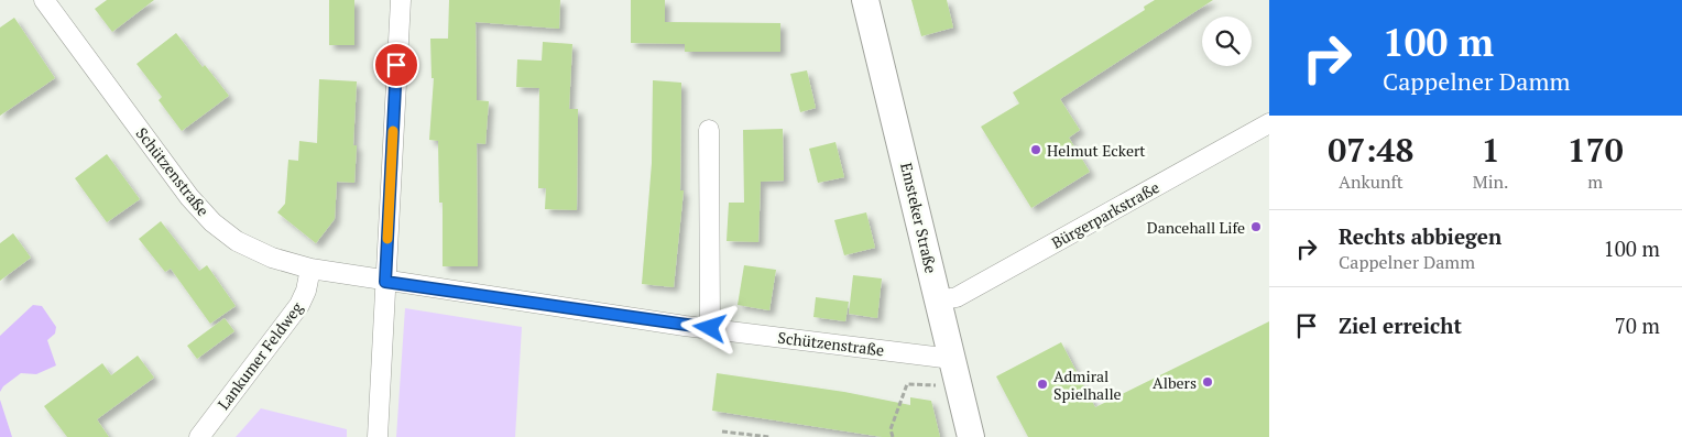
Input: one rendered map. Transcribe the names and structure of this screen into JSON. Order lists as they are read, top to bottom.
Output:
{
  "streets": {
    "street": [
      "Schützenstraße",
      "Bürgerparkstraße",
      "Emsteker Straße",
      "Lankumer Feldweg"
    ]
  },
  "crossings": [
    ["Schützenstraße", "Emsteker Straße"],
    ["Schützenstraße", "Lankumer Feldweg"],
    ["Bürgerparkstraße", "Emsteker Straße"]
  ],
  "places": [
    "Helmut Eckert",
    "Dancehall Life",
    "Albers",
    "Admiral Spielhalle"
  ],
  "page": {
    "turn": ["100 m", "Cappelner Damm"],
    "eta": [
      "07:48",
      "Ankunft",
      "1",
      "Min.",
      "170",
      "m"
    ],
    "list": [
      {
        "name": "Rechts abbiegen",
        "note": "Cappelner Damm",
        "value": "100 m"
      },
      {
        "name": "Ziel erreicht",
        "value": "70 m"
      }
    ]
  }
}
